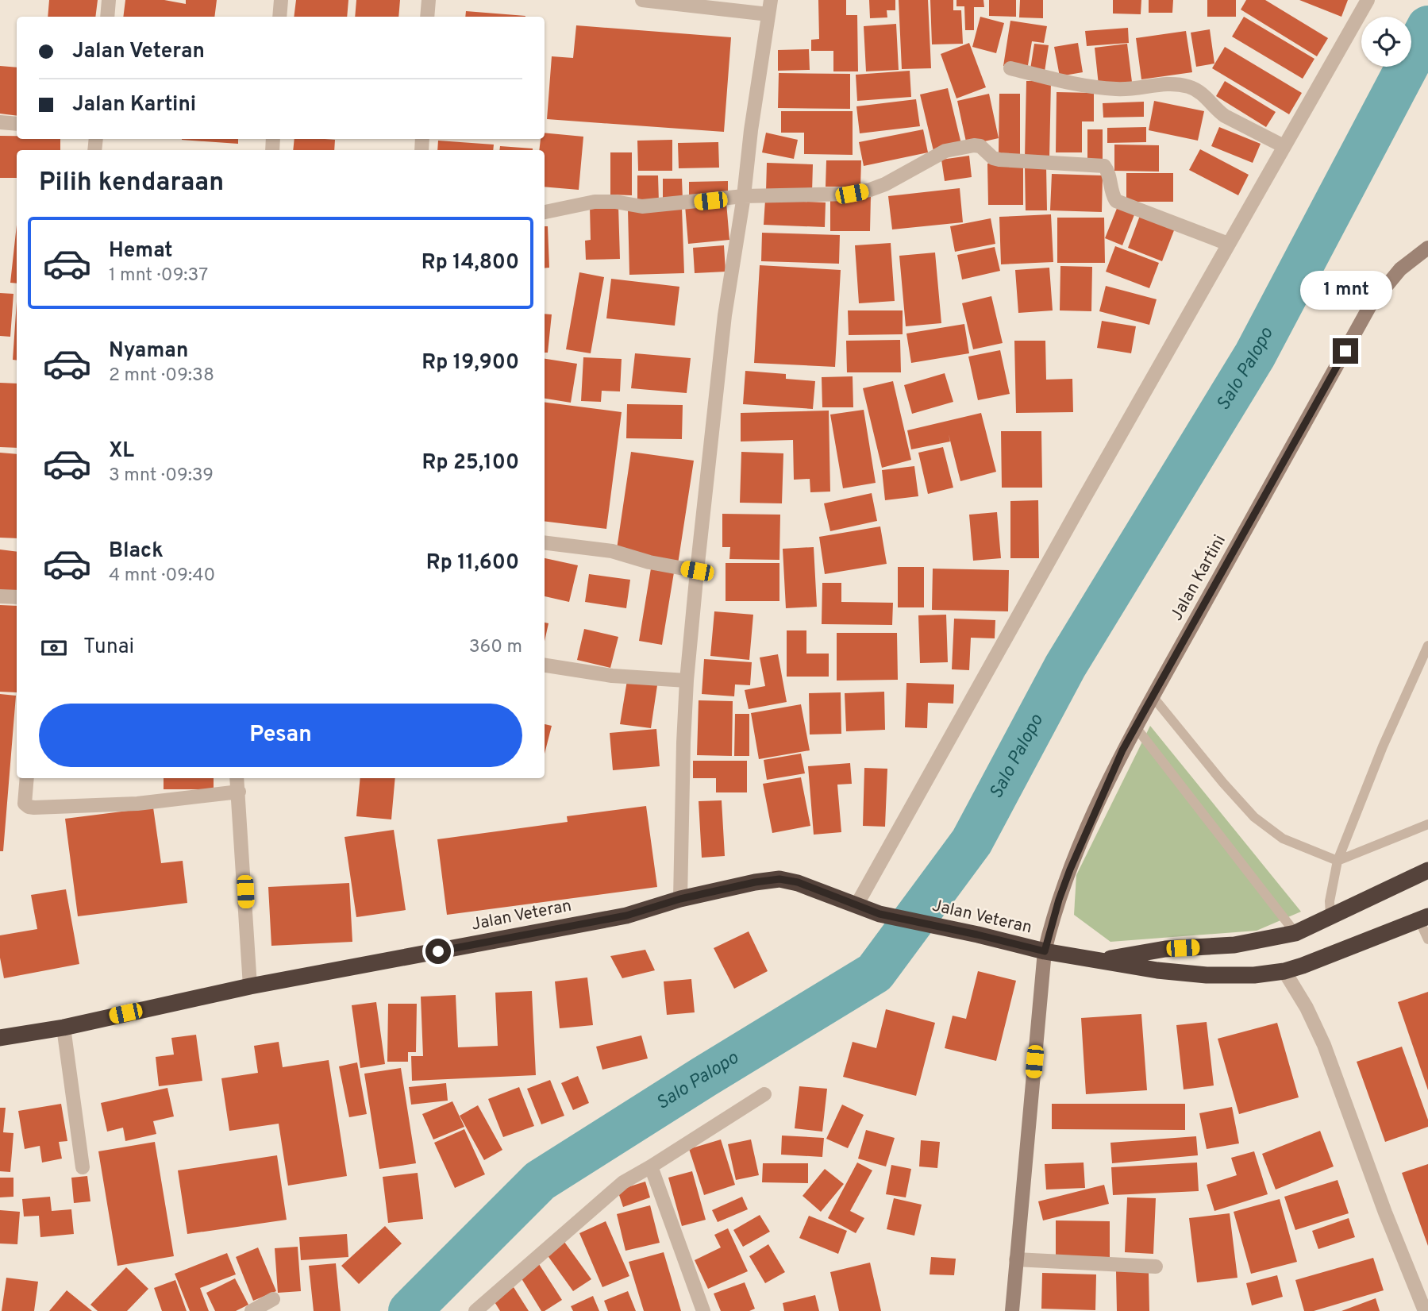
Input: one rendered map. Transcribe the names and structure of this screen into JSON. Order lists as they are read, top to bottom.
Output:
{
  "streets": {
    "highway": ["Jalan Veteran"],
    "street": ["Jalan Kartini"]
  },
  "crossings": [
    ["Jalan Kartini", "Jalan Veteran"]
  ],
  "water": ["Salo Palopo"],
  "page": {
    "banner": ["Jalan Veteran", "Jalan Kartini"],
    "heading": "Pilih kendaraan",
    "list": [
      {
        "name": "Hemat",
        "note": "1 mnt · 09:37",
        "value": "Rp 14,800"
      },
      {
        "name": "Nyaman",
        "note": "2 mnt · 09:38",
        "value": "Rp 19,900"
      },
      {
        "name": "XL",
        "note": "3 mnt · 09:39",
        "value": "Rp 25,100"
      },
      {
        "name": "Black",
        "note": "4 mnt · 09:40",
        "value": "Rp 11,600"
      }
    ],
    "bubble": "1 mnt",
    "pay": ["Tunai", "360 m"],
    "buttons": "Pesan"
  }
}
